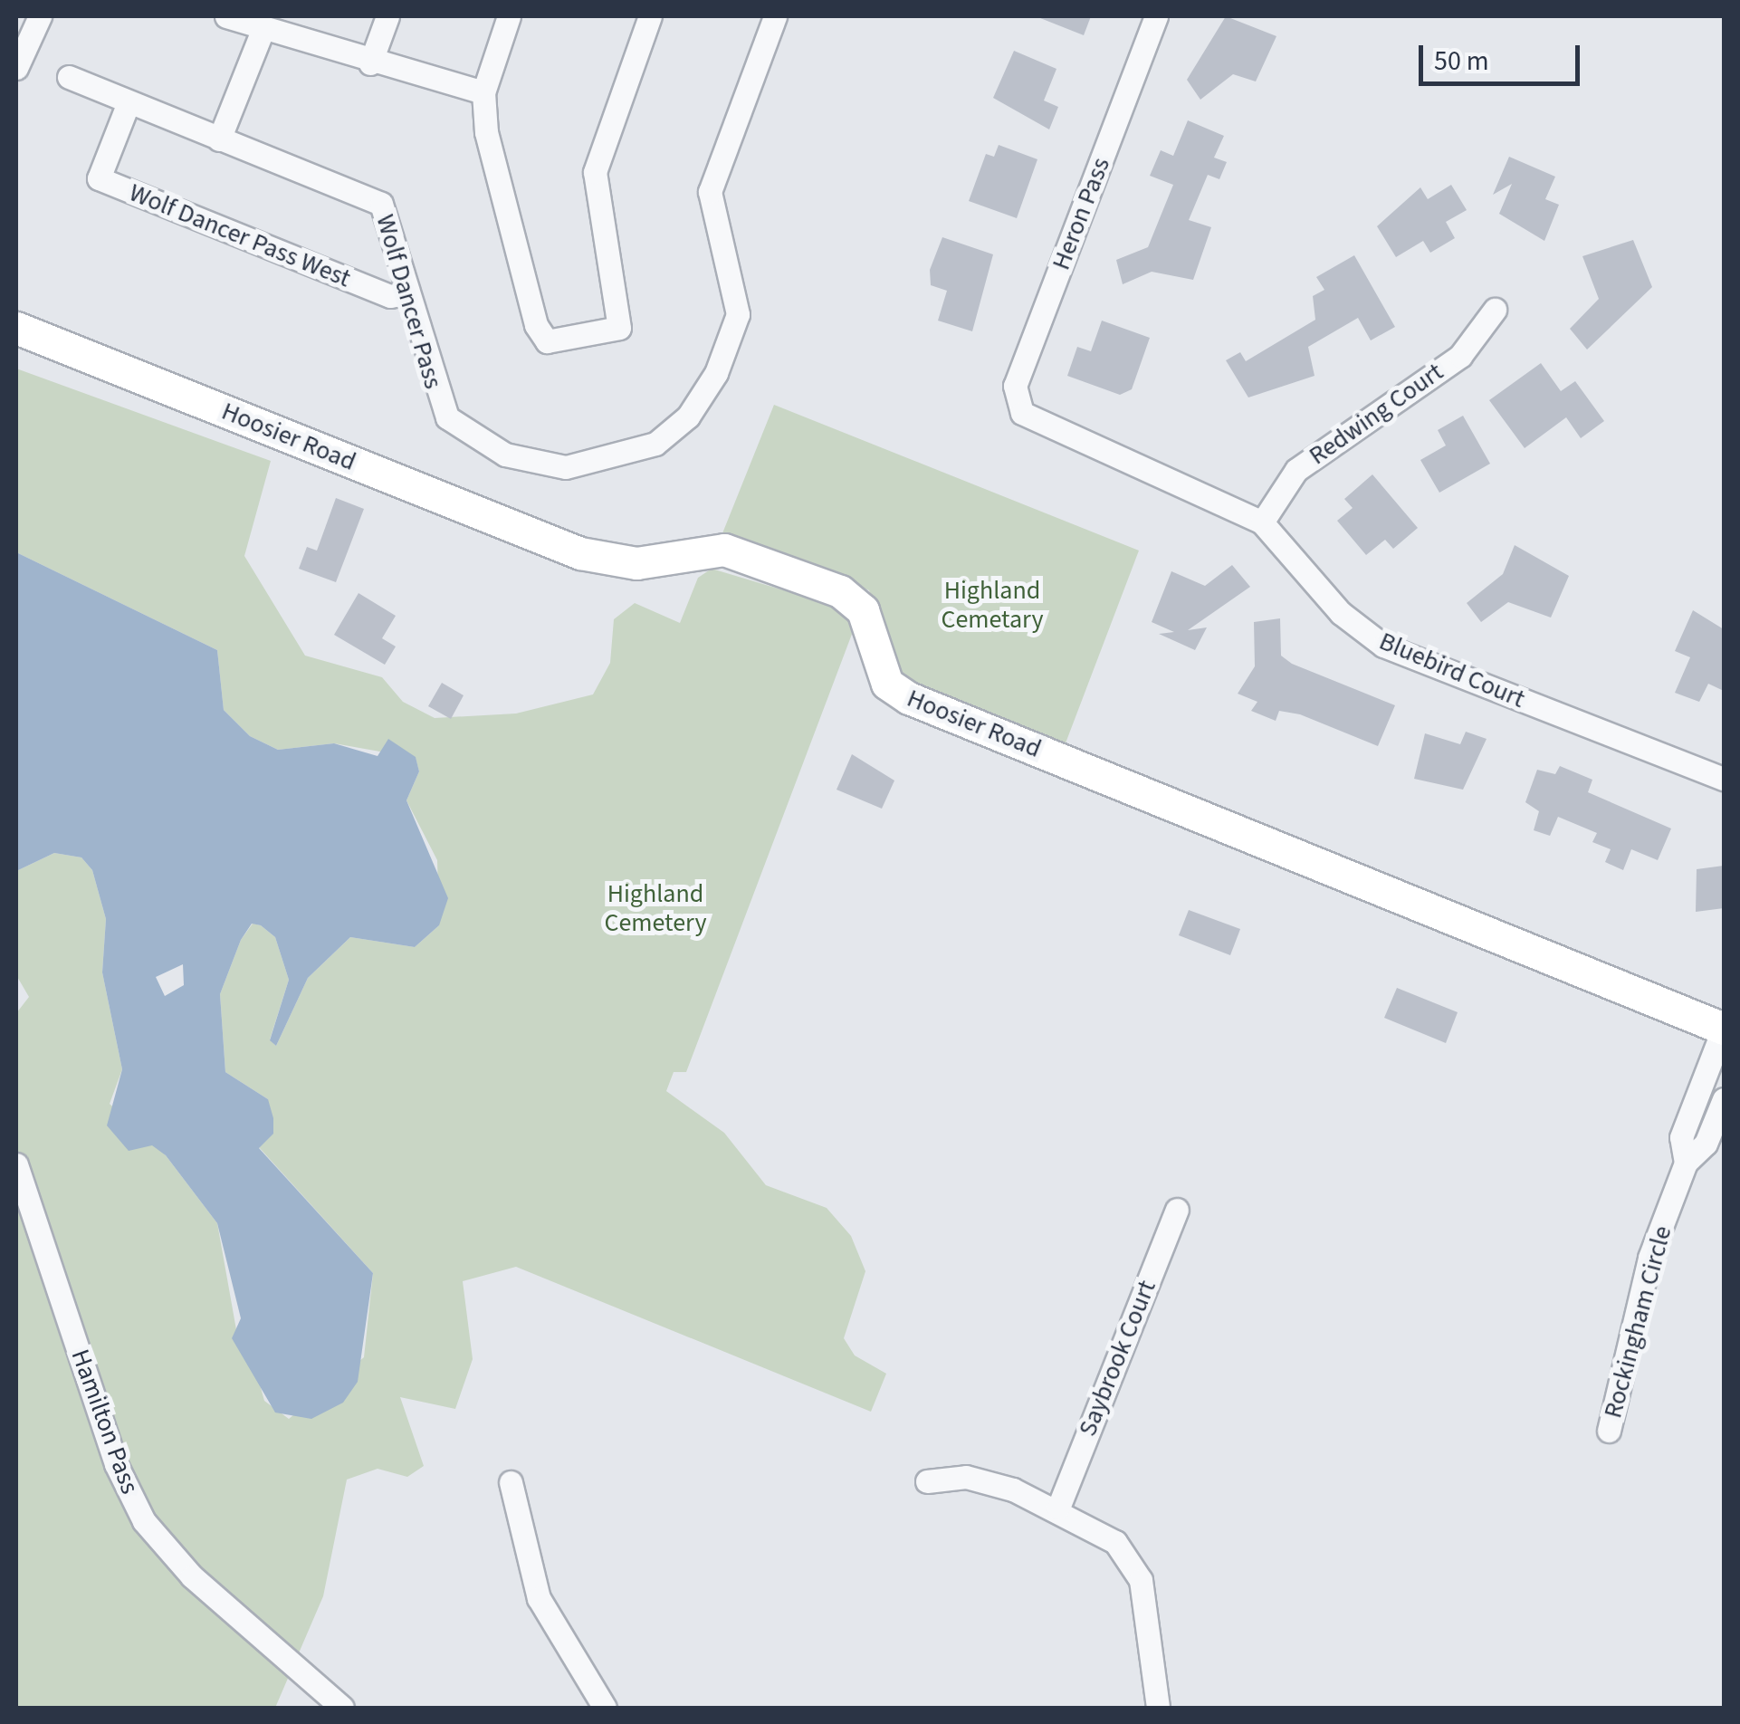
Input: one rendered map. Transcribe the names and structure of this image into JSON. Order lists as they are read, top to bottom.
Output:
{
  "streets": {
    "street": [
      "Heron Pass",
      "Wolf Dancer Pass West",
      "Wolf Dancer Pass",
      "Redwing Court",
      "Hoosier Road",
      "Bluebird Court",
      "Rockingham Circle",
      "Saybrook Court",
      "Hamilton Pass"
    ]
  },
  "crossings": [
    ["Heron Pass", "Bluebird Court"],
    ["Wolf Dancer Pass West", "Wolf Dancer Pass"],
    ["Redwing Court", "Bluebird Court"],
    ["Hoosier Road", "Rockingham Circle"]
  ],
  "parks": ["Highland Cemetary", "Highland Cemetery"],
  "scale_bar": "50 m"
}
